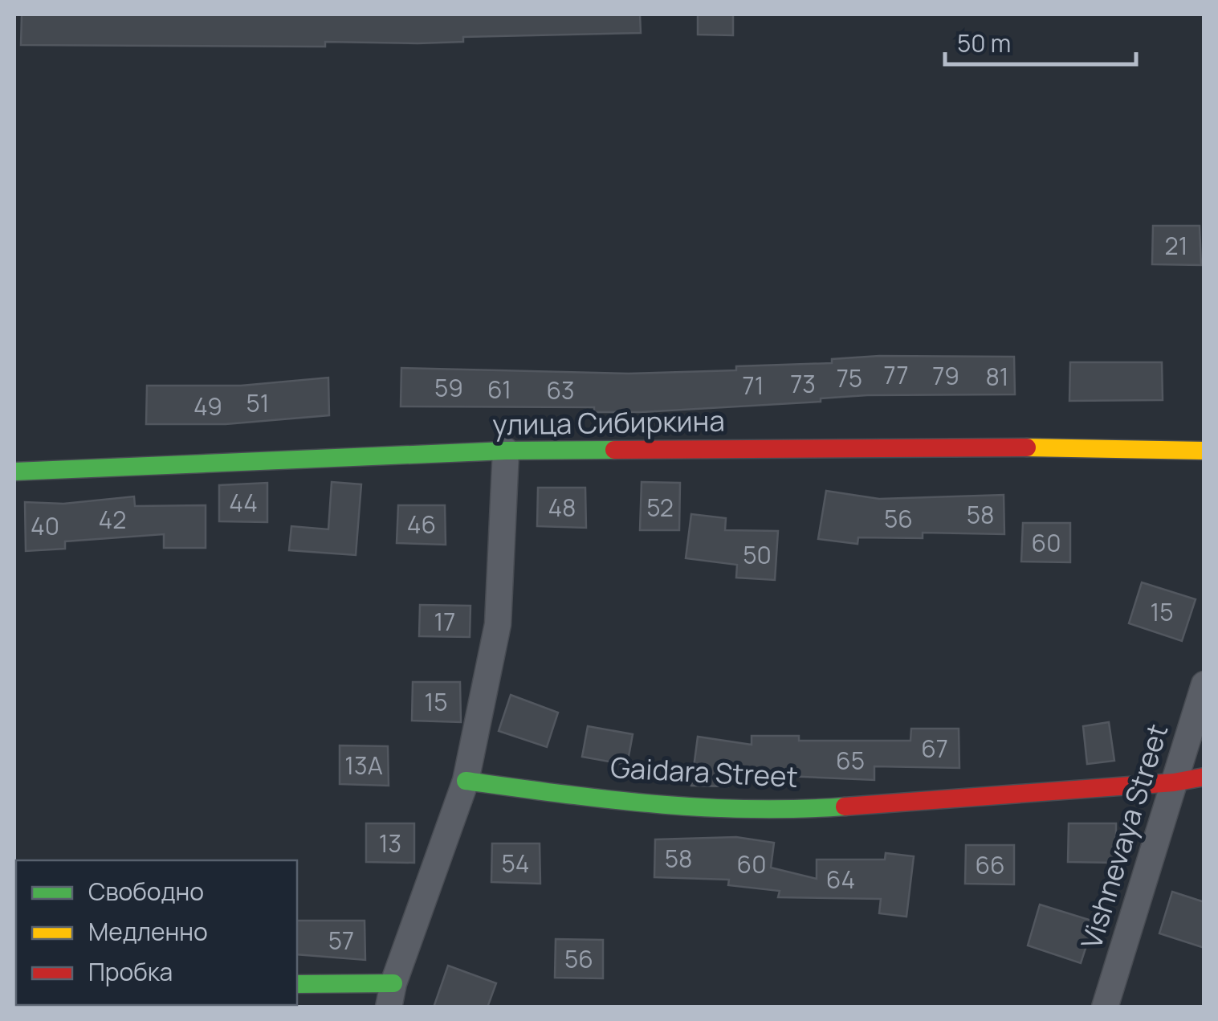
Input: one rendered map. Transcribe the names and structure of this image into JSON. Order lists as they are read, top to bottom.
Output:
{
  "streets": {
    "street": ["улица Сибиркина", "Gaidara Street", "Vishnevaya Street"]
  },
  "crossings": [
    ["Gaidara Street", "Vishnevaya Street"]
  ],
  "house_numbers": [
    "21",
    "77",
    "79",
    "81",
    "75",
    "73",
    "71",
    "59",
    "61",
    "63",
    "51",
    "49",
    "44",
    "48",
    "52",
    "58",
    "56",
    "42",
    "46",
    "40",
    "60",
    "50",
    "15",
    "17",
    "15",
    "67",
    "65",
    "13А",
    "13",
    "58",
    "54",
    "60",
    "66",
    "64",
    "57",
    "56"
  ],
  "legend": ["Свободно", "Медленно", "Пробка"],
  "scale_bar": "50 m"
}
